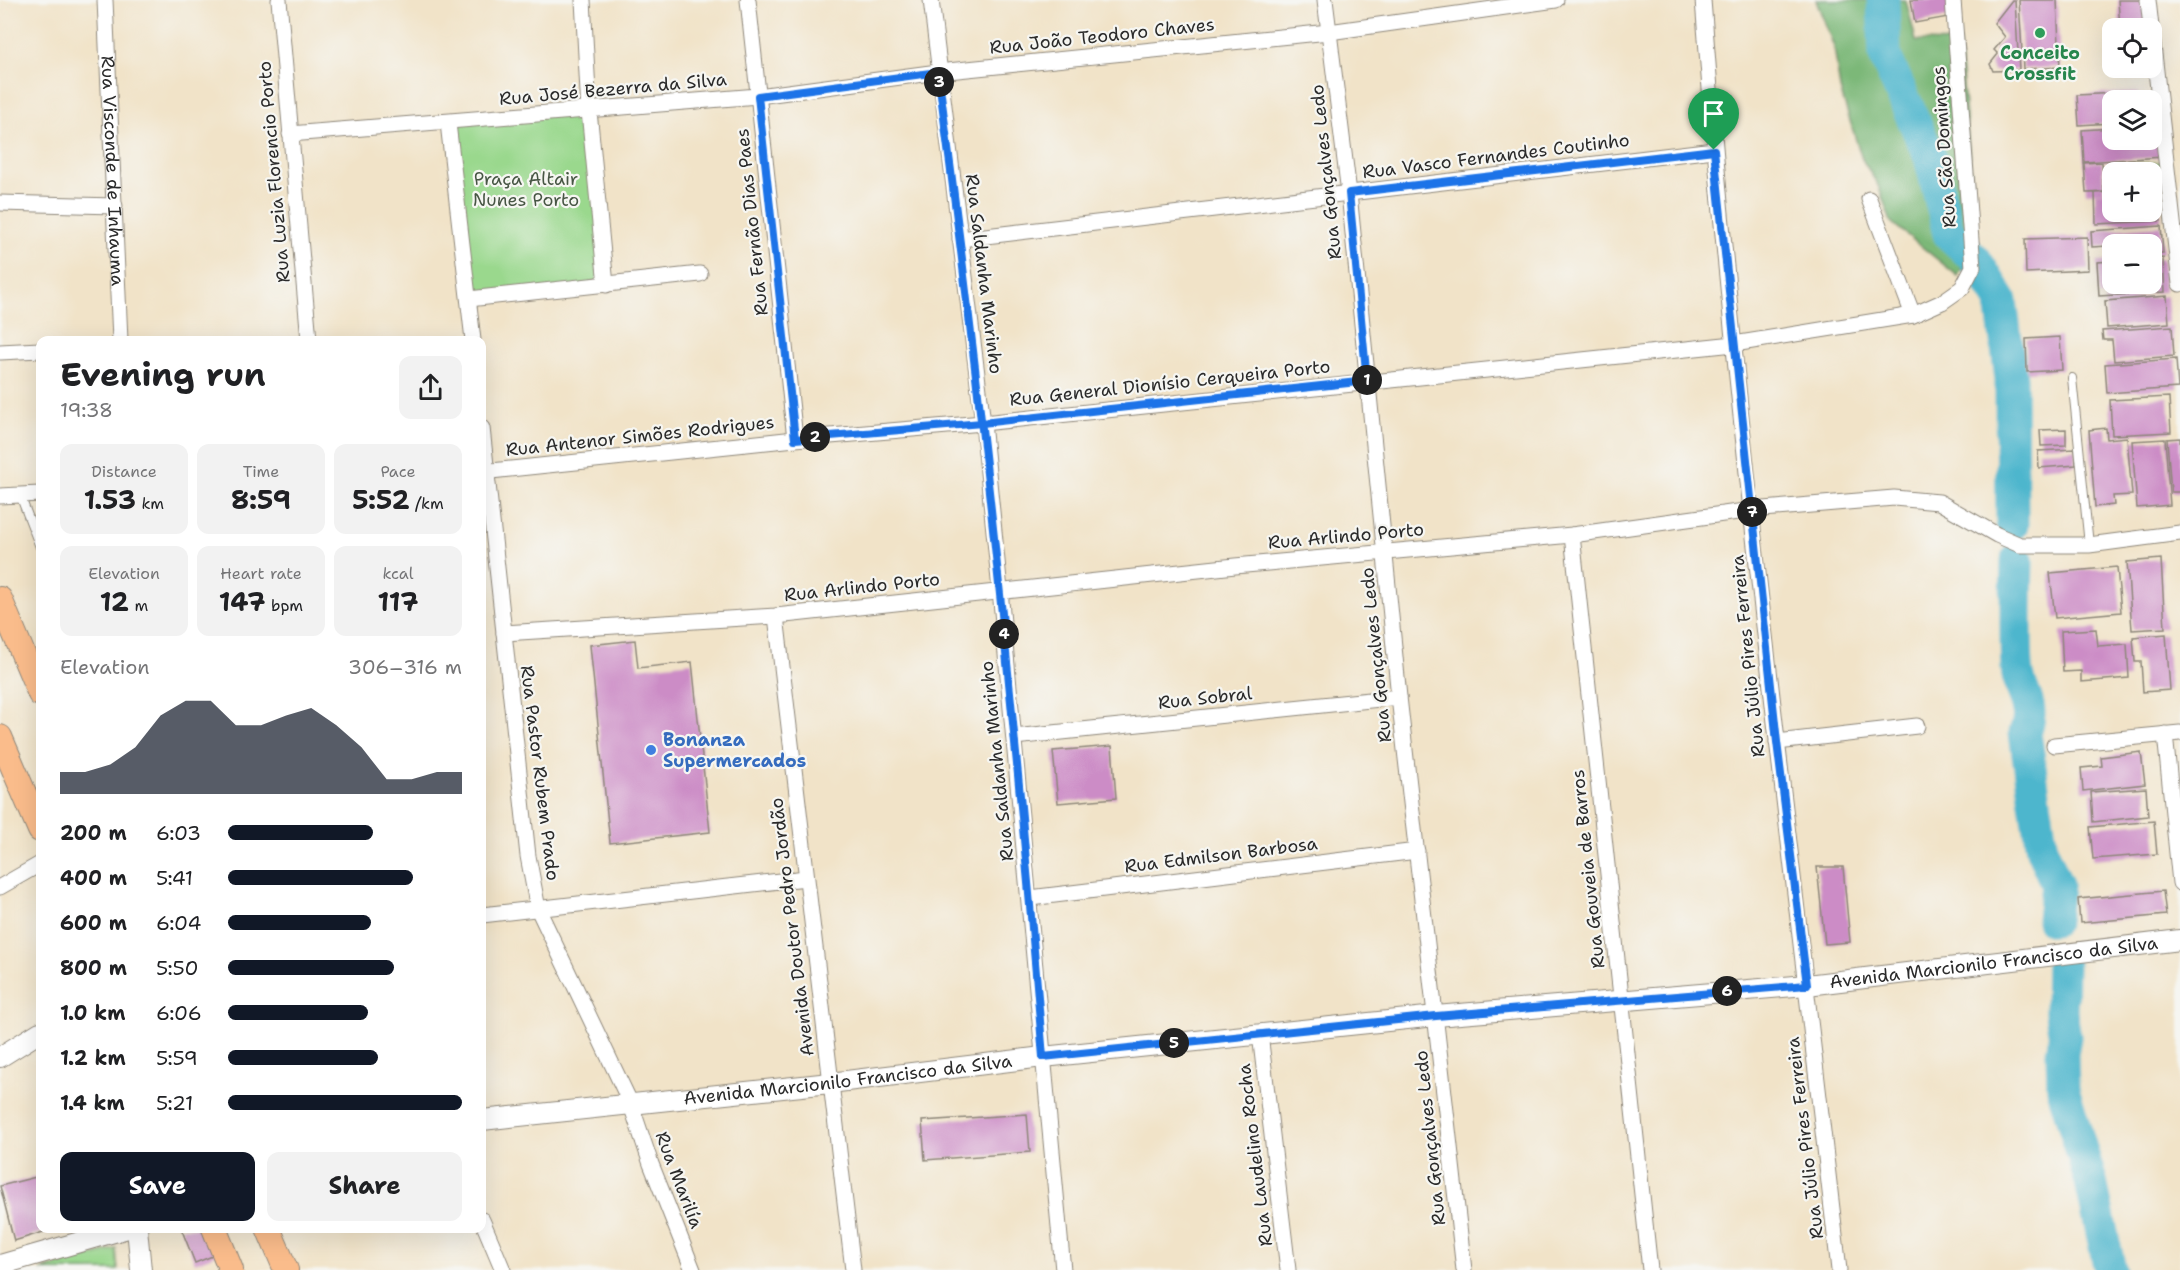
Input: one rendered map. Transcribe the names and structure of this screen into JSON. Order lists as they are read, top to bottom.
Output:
{
  "streets": {
    "street": [
      "Rua João Teodoro Chaves",
      "Rua José Bezerra da Silva",
      "Rua São Domingos",
      "Rua Vasco Fernandes Coutinho",
      "Rua Visconde de Inhauma",
      "Rua Luzia Florencio Porto",
      "Rua Gonçalves Ledo",
      "Rua Fernão Dias Paes",
      "Rua Saldanha Marinho",
      "Rua General Dionísio Cerqueira Porto",
      "Rua Antenor Simões Rodrigues",
      "Rua Arlindo Porto",
      "Rua Júlio Pires Ferreira",
      "Rua Sobral",
      "Rua Pastor Rubem Prado",
      "Rua Edmilson Barbosa",
      "Rua Gouveia de Barros",
      "Avenida Doutor Pedro Jordão",
      "Avenida Marcionilo Francisco da Silva",
      "Rua Laudelino Rocha",
      "Rua Marilía"
    ]
  },
  "crossings": [
    ["Rua João Teodoro Chaves", "Rua José Bezerra da Silva"],
    ["Rua João Teodoro Chaves", "Rua Gonçalves Ledo"],
    ["Rua João Teodoro Chaves", "Rua Saldanha Marinho"],
    ["Rua José Bezerra da Silva", "Rua Luzia Florencio Porto"],
    ["Rua José Bezerra da Silva", "Rua Fernão Dias Paes"],
    ["Rua José Bezerra da Silva", "Rua Saldanha Marinho"],
    ["Rua São Domingos", "Rua General Dionísio Cerqueira Porto"],
    ["Rua Vasco Fernandes Coutinho", "Rua Gonçalves Ledo"],
    ["Rua Vasco Fernandes Coutinho", "Rua Saldanha Marinho"],
    ["Rua Vasco Fernandes Coutinho", "Rua Júlio Pires Ferreira"],
    ["Rua Gonçalves Ledo", "Rua General Dionísio Cerqueira Porto"],
    ["Rua Gonçalves Ledo", "Rua Arlindo Porto"],
    ["Rua Gonçalves Ledo", "Rua Sobral"],
    ["Rua Gonçalves Ledo", "Rua Edmilson Barbosa"],
    ["Rua Gonçalves Ledo", "Avenida Marcionilo Francisco da Silva"],
    ["Rua Fernão Dias Paes", "Rua Antenor Simões Rodrigues"],
    ["Rua Saldanha Marinho", "Rua General Dionísio Cerqueira Porto"],
    ["Rua Saldanha Marinho", "Rua Antenor Simões Rodrigues"],
    ["Rua Saldanha Marinho", "Rua Arlindo Porto"],
    ["Rua Saldanha Marinho", "Rua Sobral"],
    ["Rua Saldanha Marinho", "Rua Edmilson Barbosa"],
    ["Rua Saldanha Marinho", "Avenida Marcionilo Francisco da Silva"],
    ["Rua General Dionísio Cerqueira Porto", "Rua Antenor Simões Rodrigues"],
    ["Rua General Dionísio Cerqueira Porto", "Rua Júlio Pires Ferreira"],
    ["Rua Arlindo Porto", "Rua Júlio Pires Ferreira"],
    ["Rua Arlindo Porto", "Rua Pastor Rubem Prado"],
    ["Rua Arlindo Porto", "Rua Gouveia de Barros"],
    ["Rua Arlindo Porto", "Avenida Doutor Pedro Jordão"],
    ["Rua Júlio Pires Ferreira", "Avenida Marcionilo Francisco da Silva"],
    ["Rua Pastor Rubem Prado", "Avenida Marcionilo Francisco da Silva"],
    ["Rua Pastor Rubem Prado", "Rua Marilía"],
    ["Rua Gouveia de Barros", "Avenida Marcionilo Francisco da Silva"],
    ["Avenida Doutor Pedro Jordão", "Avenida Marcionilo Francisco da Silva"],
    ["Avenida Marcionilo Francisco da Silva", "Rua Laudelino Rocha"],
    ["Avenida Marcionilo Francisco da Silva", "Rua Marilía"]
  ],
  "parks": ["Praça Altair Nunes Porto"],
  "places": ["Conceito Crossfit", "Bonanza Supermercados"],
  "page": {
    "map_buttons": ["+", "−"],
    "pins": [
      "3",
      "1",
      "2",
      "7",
      "4",
      "6",
      "5"
    ],
    "heading": ["Evening run", "19:38"],
    "stats": [
      ["Distance", "1.53 km"],
      ["Time", "8:59"],
      ["Pace", "5:52 /km"],
      ["Elevation", "12 m"],
      ["Heart rate", "147 bpm"],
      ["kcal", "117"]
    ],
    "chart": ["Elevation", "306–316 m"],
    "list": [
      {
        "name": "200 m",
        "note": "6:03"
      },
      {
        "name": "400 m",
        "note": "5:41"
      },
      {
        "name": "600 m",
        "note": "6:04"
      },
      {
        "name": "800 m",
        "note": "5:50"
      },
      {
        "name": "1.0 km",
        "note": "6:06"
      },
      {
        "name": "1.2 km",
        "note": "5:59"
      },
      {
        "name": "1.4 km",
        "note": "5:21"
      }
    ],
    "buttons": ["Save", "Share"]
  }
}
